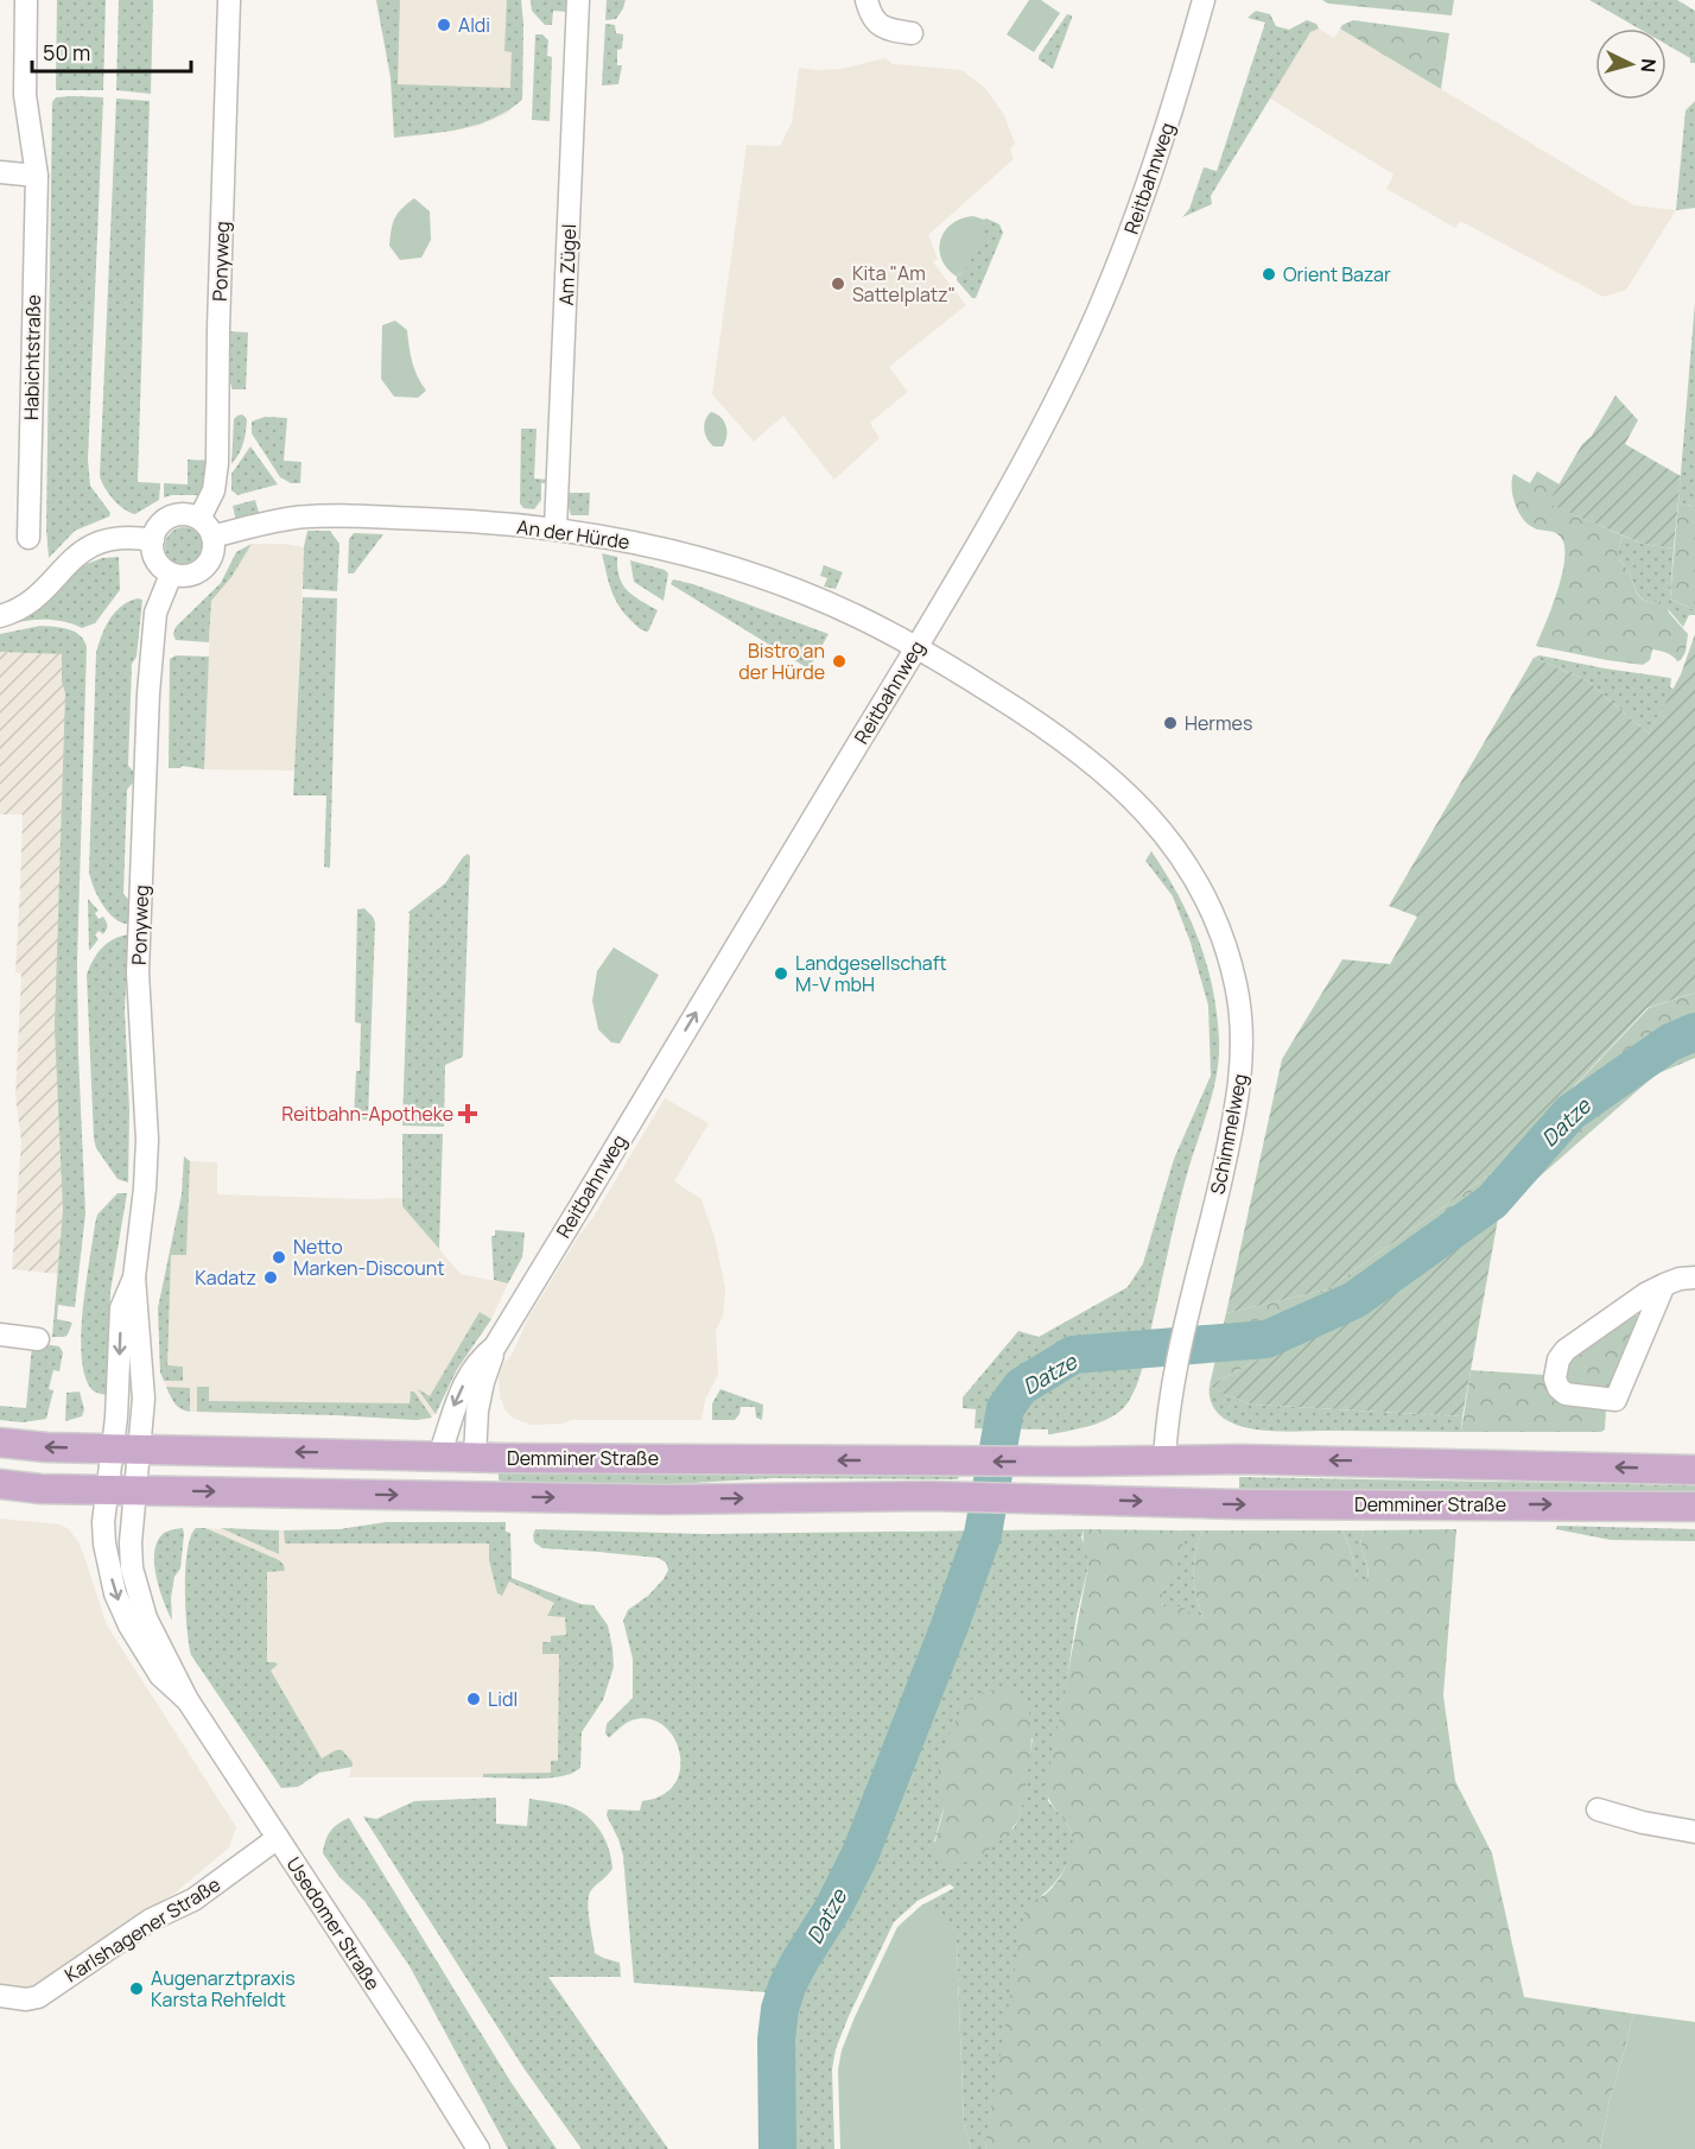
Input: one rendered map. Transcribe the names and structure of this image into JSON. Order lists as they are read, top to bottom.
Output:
{
  "streets": {
    "main road": ["Demminer Straße"],
    "street": [
      "Reitbahnweg",
      "Ponyweg",
      "Am Zügel",
      "Habichtstraße",
      "An der Hürde",
      "Schimmelweg",
      "Usedomer Straße",
      "Karlshagener Straße"
    ]
  },
  "crossings": [
    ["Reitbahnweg", "An der Hürde"],
    ["Reitbahnweg", "Schimmelweg"],
    ["Reitbahnweg", "Demminer Straße"],
    ["Ponyweg", "An der Hürde"],
    ["Ponyweg", "Demminer Straße"],
    ["Ponyweg", "Usedomer Straße"],
    ["Am Zügel", "An der Hürde"],
    ["An der Hürde", "Schimmelweg"],
    ["Schimmelweg", "Demminer Straße"],
    ["Demminer Straße", "Usedomer Straße"],
    ["Usedomer Straße", "Karlshagener Straße"]
  ],
  "water": ["Datze"],
  "places": {
    "other": [
      "Aldi",
      "Orient Bazar",
      "Kita \"Am Sattelplatz\"",
      "Bistro an der Hürde",
      "Hermes",
      "Landgesellschaft M-V mbH",
      "Netto Marken-Discount",
      "Kadatz",
      "Lidl",
      "Augenarztpraxis Karsta Rehfeldt"
    ],
    "health": ["Reitbahn-Apotheke"]
  },
  "scale_bar": "50 m",
  "north": "right"
}
